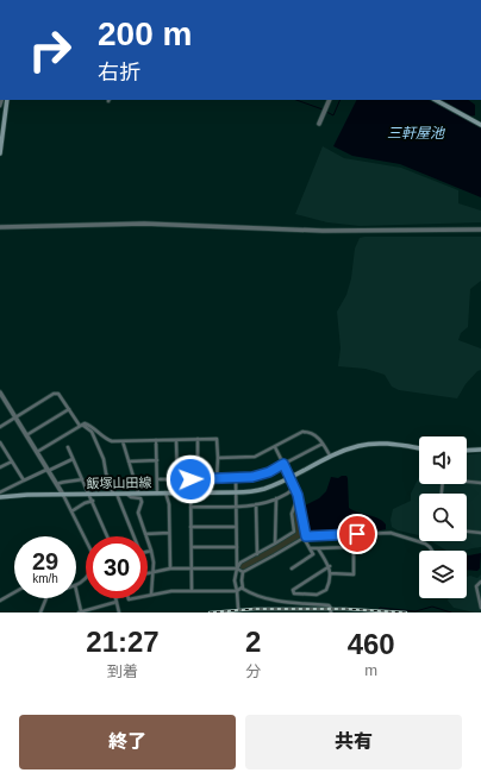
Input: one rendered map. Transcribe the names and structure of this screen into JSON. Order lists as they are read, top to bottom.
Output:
{
  "streets": {
    "main road": ["飯塚山田線"]
  },
  "water": ["三軒屋池"],
  "page": {
    "turn": ["200 m", "右折"],
    "speed": "29 km/h",
    "limit": "30",
    "eta": [
      "21:27",
      "到着",
      "2",
      "分",
      "460",
      "m"
    ],
    "buttons": ["終了", "共有"]
  }
}
